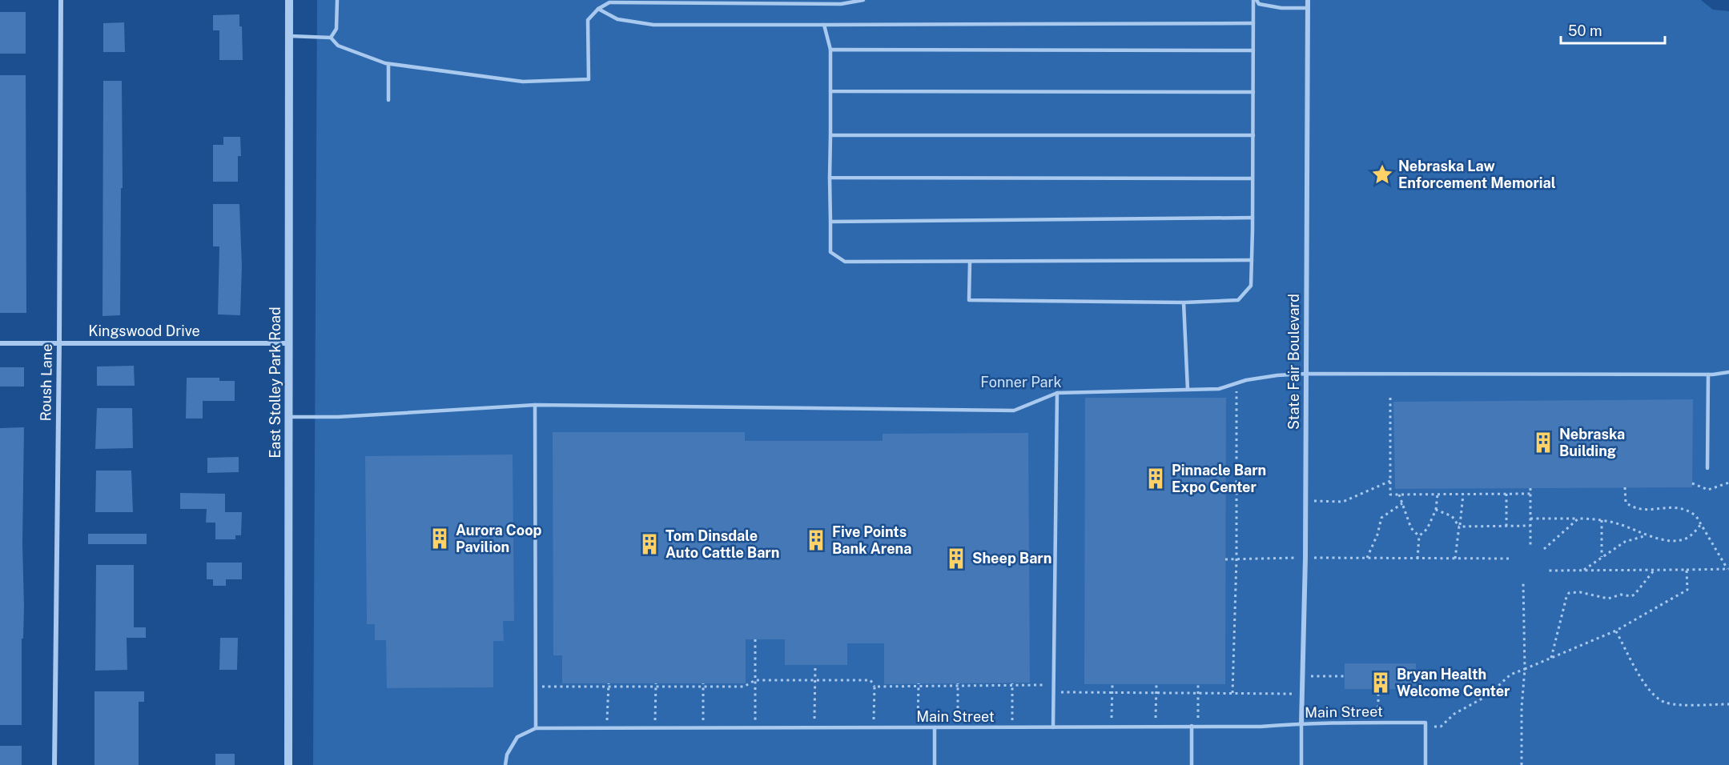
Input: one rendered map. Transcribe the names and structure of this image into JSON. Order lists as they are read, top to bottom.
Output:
{
  "streets": {
    "street": [
      "Kingswood Drive",
      "State Fair Boulevard",
      "Roush Lane",
      "East Stolley Park Road"
    ],
    "lane": ["Main Street"]
  },
  "crossings": [
    ["Kingswood Drive", "Roush Lane"],
    ["Kingswood Drive", "East Stolley Park Road"],
    ["State Fair Boulevard", "Main Street"]
  ],
  "parks": ["Fonner Park"],
  "places": {
    "place": ["Nebraska Law Enforcement Memorial"],
    "building": [
      "Nebraska Building",
      "Pinnacle Barn Expo Center",
      "Aurora Coop Pavilion",
      "Five Points Bank Arena",
      "Tom Dinsdale Auto Cattle Barn",
      "Sheep Barn",
      "Bryan Health Welcome Center"
    ]
  },
  "scale_bar": "50 m"
}
